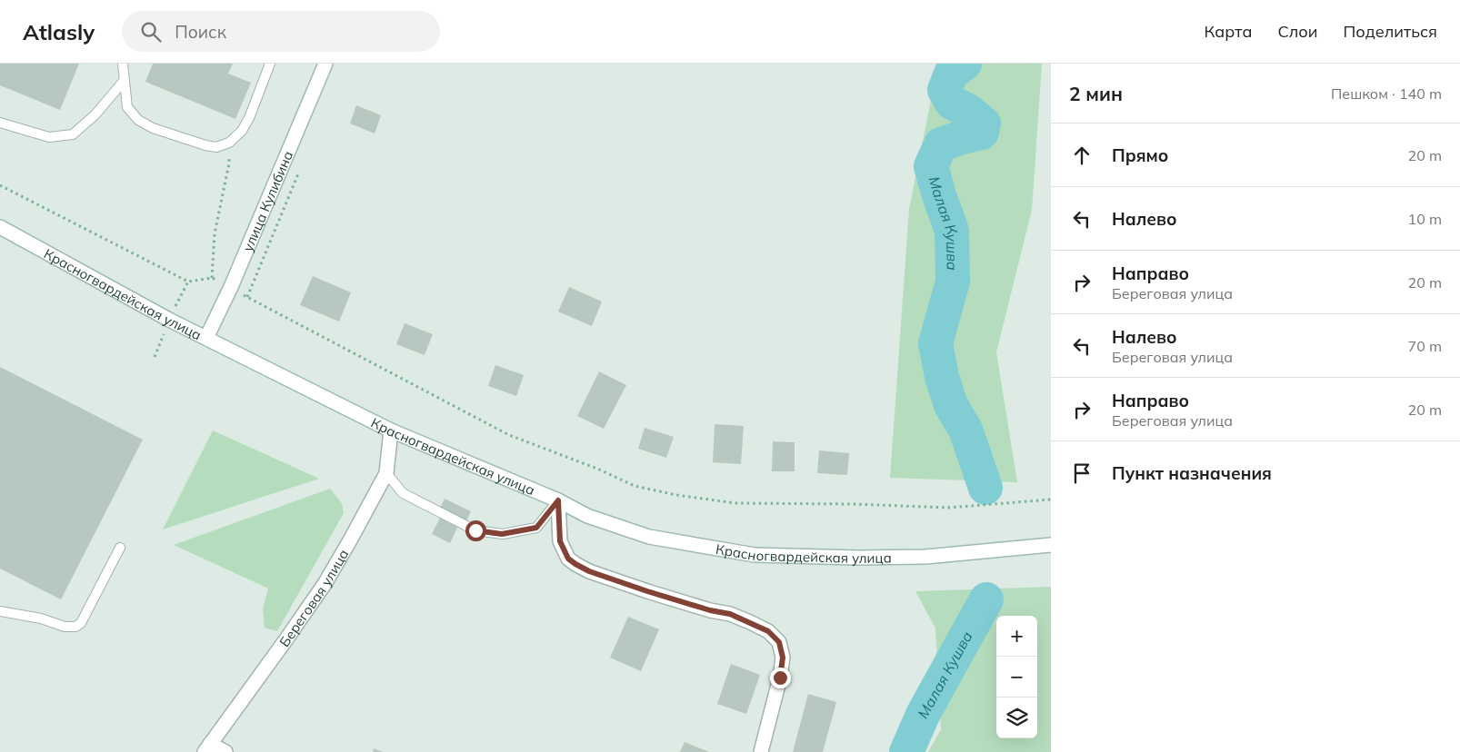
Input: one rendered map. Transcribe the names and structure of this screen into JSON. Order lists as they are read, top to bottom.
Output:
{
  "streets": {
    "main road": ["улица Кулибина", "Красногвардейская улица", "Береговая улица"]
  },
  "crossings": [
    ["улица Кулибина", "Красногвардейская улица"],
    ["Красногвардейская улица", "Береговая улица"]
  ],
  "water": ["Малая Кушва"],
  "page": {
    "header": "Atlasly",
    "search": "Поиск",
    "nav": ["Карта", "Слои", "Поделиться"],
    "heading": ["2 мин", "Пешком · 140 m"],
    "list": [
      ["Прямо", "20 m"],
      ["Налево", "10 m"],
      ["Направо", "Береговая улица", "20 m"],
      ["Налево", "Береговая улица", "70 m"],
      ["Направо", "Береговая улица", "20 m"],
      "Пункт назначения"
    ],
    "map_buttons": ["+", "−"]
  }
}
